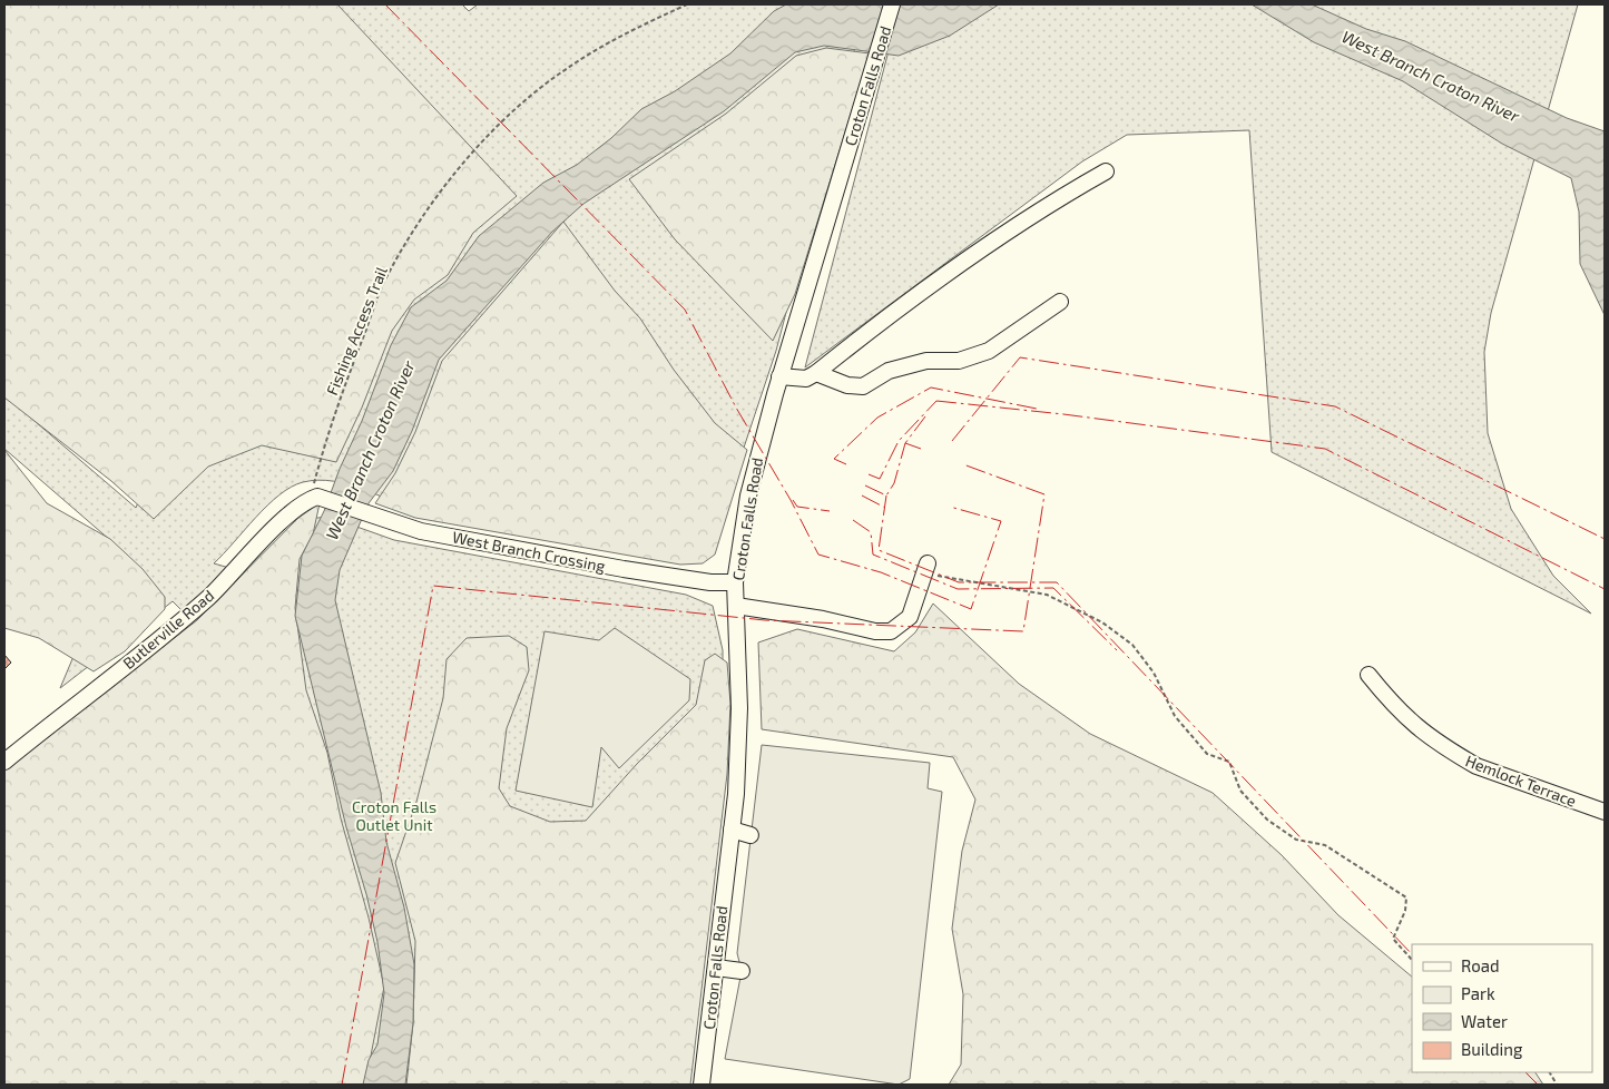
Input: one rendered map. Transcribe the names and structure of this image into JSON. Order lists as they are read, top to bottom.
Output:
{
  "streets": {
    "street": [
      "Croton Falls Road",
      "West Branch Crossing",
      "Butlerville Road",
      "Hemlock Terrace"
    ],
    "path": ["Fishing Access Trail"]
  },
  "crossings": [
    ["Croton Falls Road", "West Branch Crossing"],
    ["Fishing Access Trail", "West Branch Crossing"],
    ["Fishing Access Trail", "Butlerville Road"],
    ["West Branch Crossing", "Butlerville Road"]
  ],
  "water": ["West Branch Croton River"],
  "parks": ["Croton Falls Outlet Unit"],
  "legend": [
    "Road",
    "Park",
    "Water",
    "Building"
  ]
}
